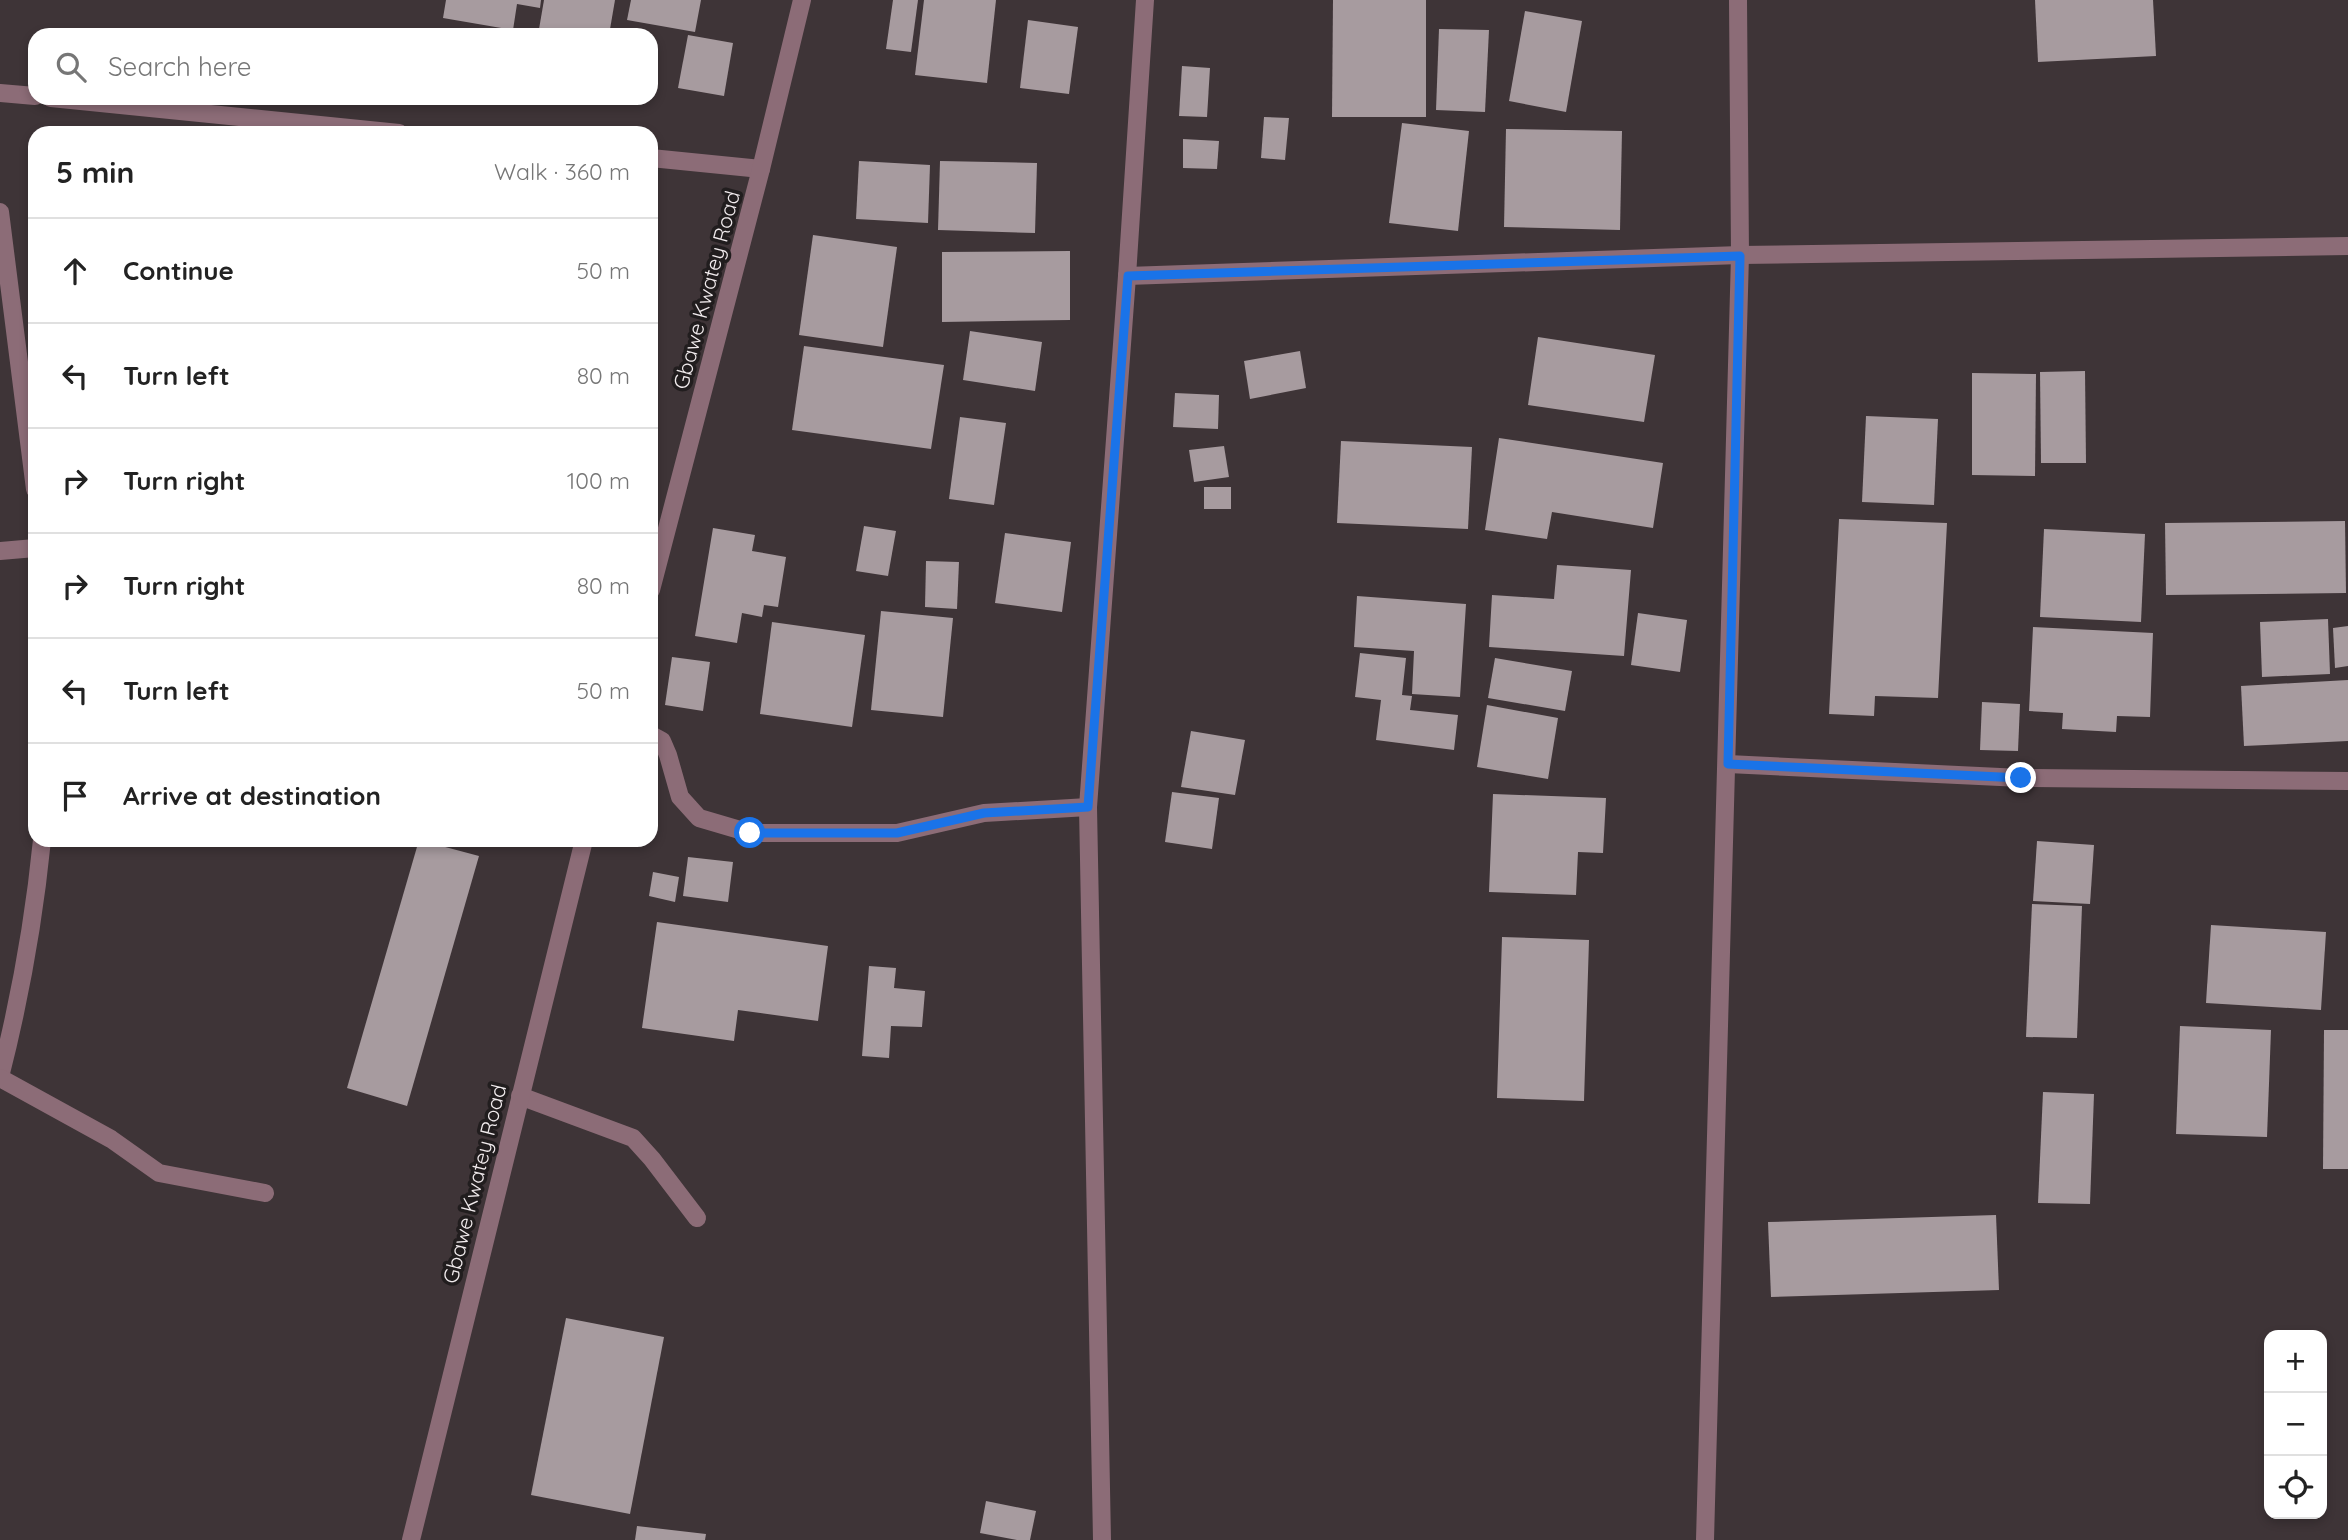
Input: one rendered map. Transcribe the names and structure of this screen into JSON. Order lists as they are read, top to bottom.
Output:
{
  "streets": {
    "street": ["Gbawe Kwatey Road"]
  },
  "page": {
    "search": "Search here",
    "heading": ["5 min", "Walk · 360 m"],
    "list": [
      ["Continue", "50 m"],
      ["Turn left", "80 m"],
      ["Turn right", "100 m"],
      ["Turn right", "80 m"],
      ["Turn left", "50 m"],
      "Arrive at destination"
    ],
    "map_buttons": ["+", "−"]
  }
}
